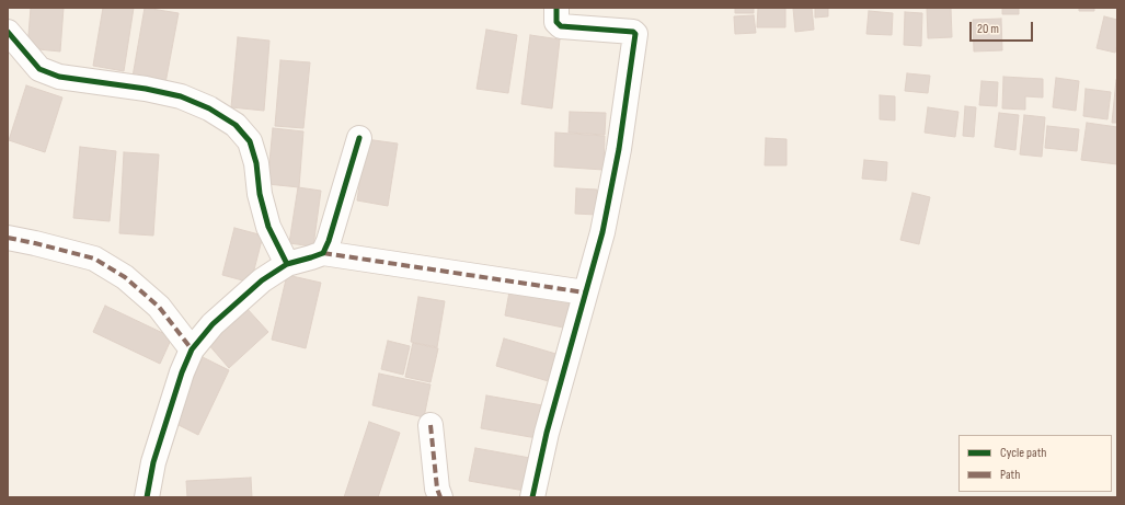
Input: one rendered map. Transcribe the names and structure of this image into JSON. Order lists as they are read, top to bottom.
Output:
{
  "legend": ["Cycle path", "Path"],
  "scale_bar": "20 m"
}
